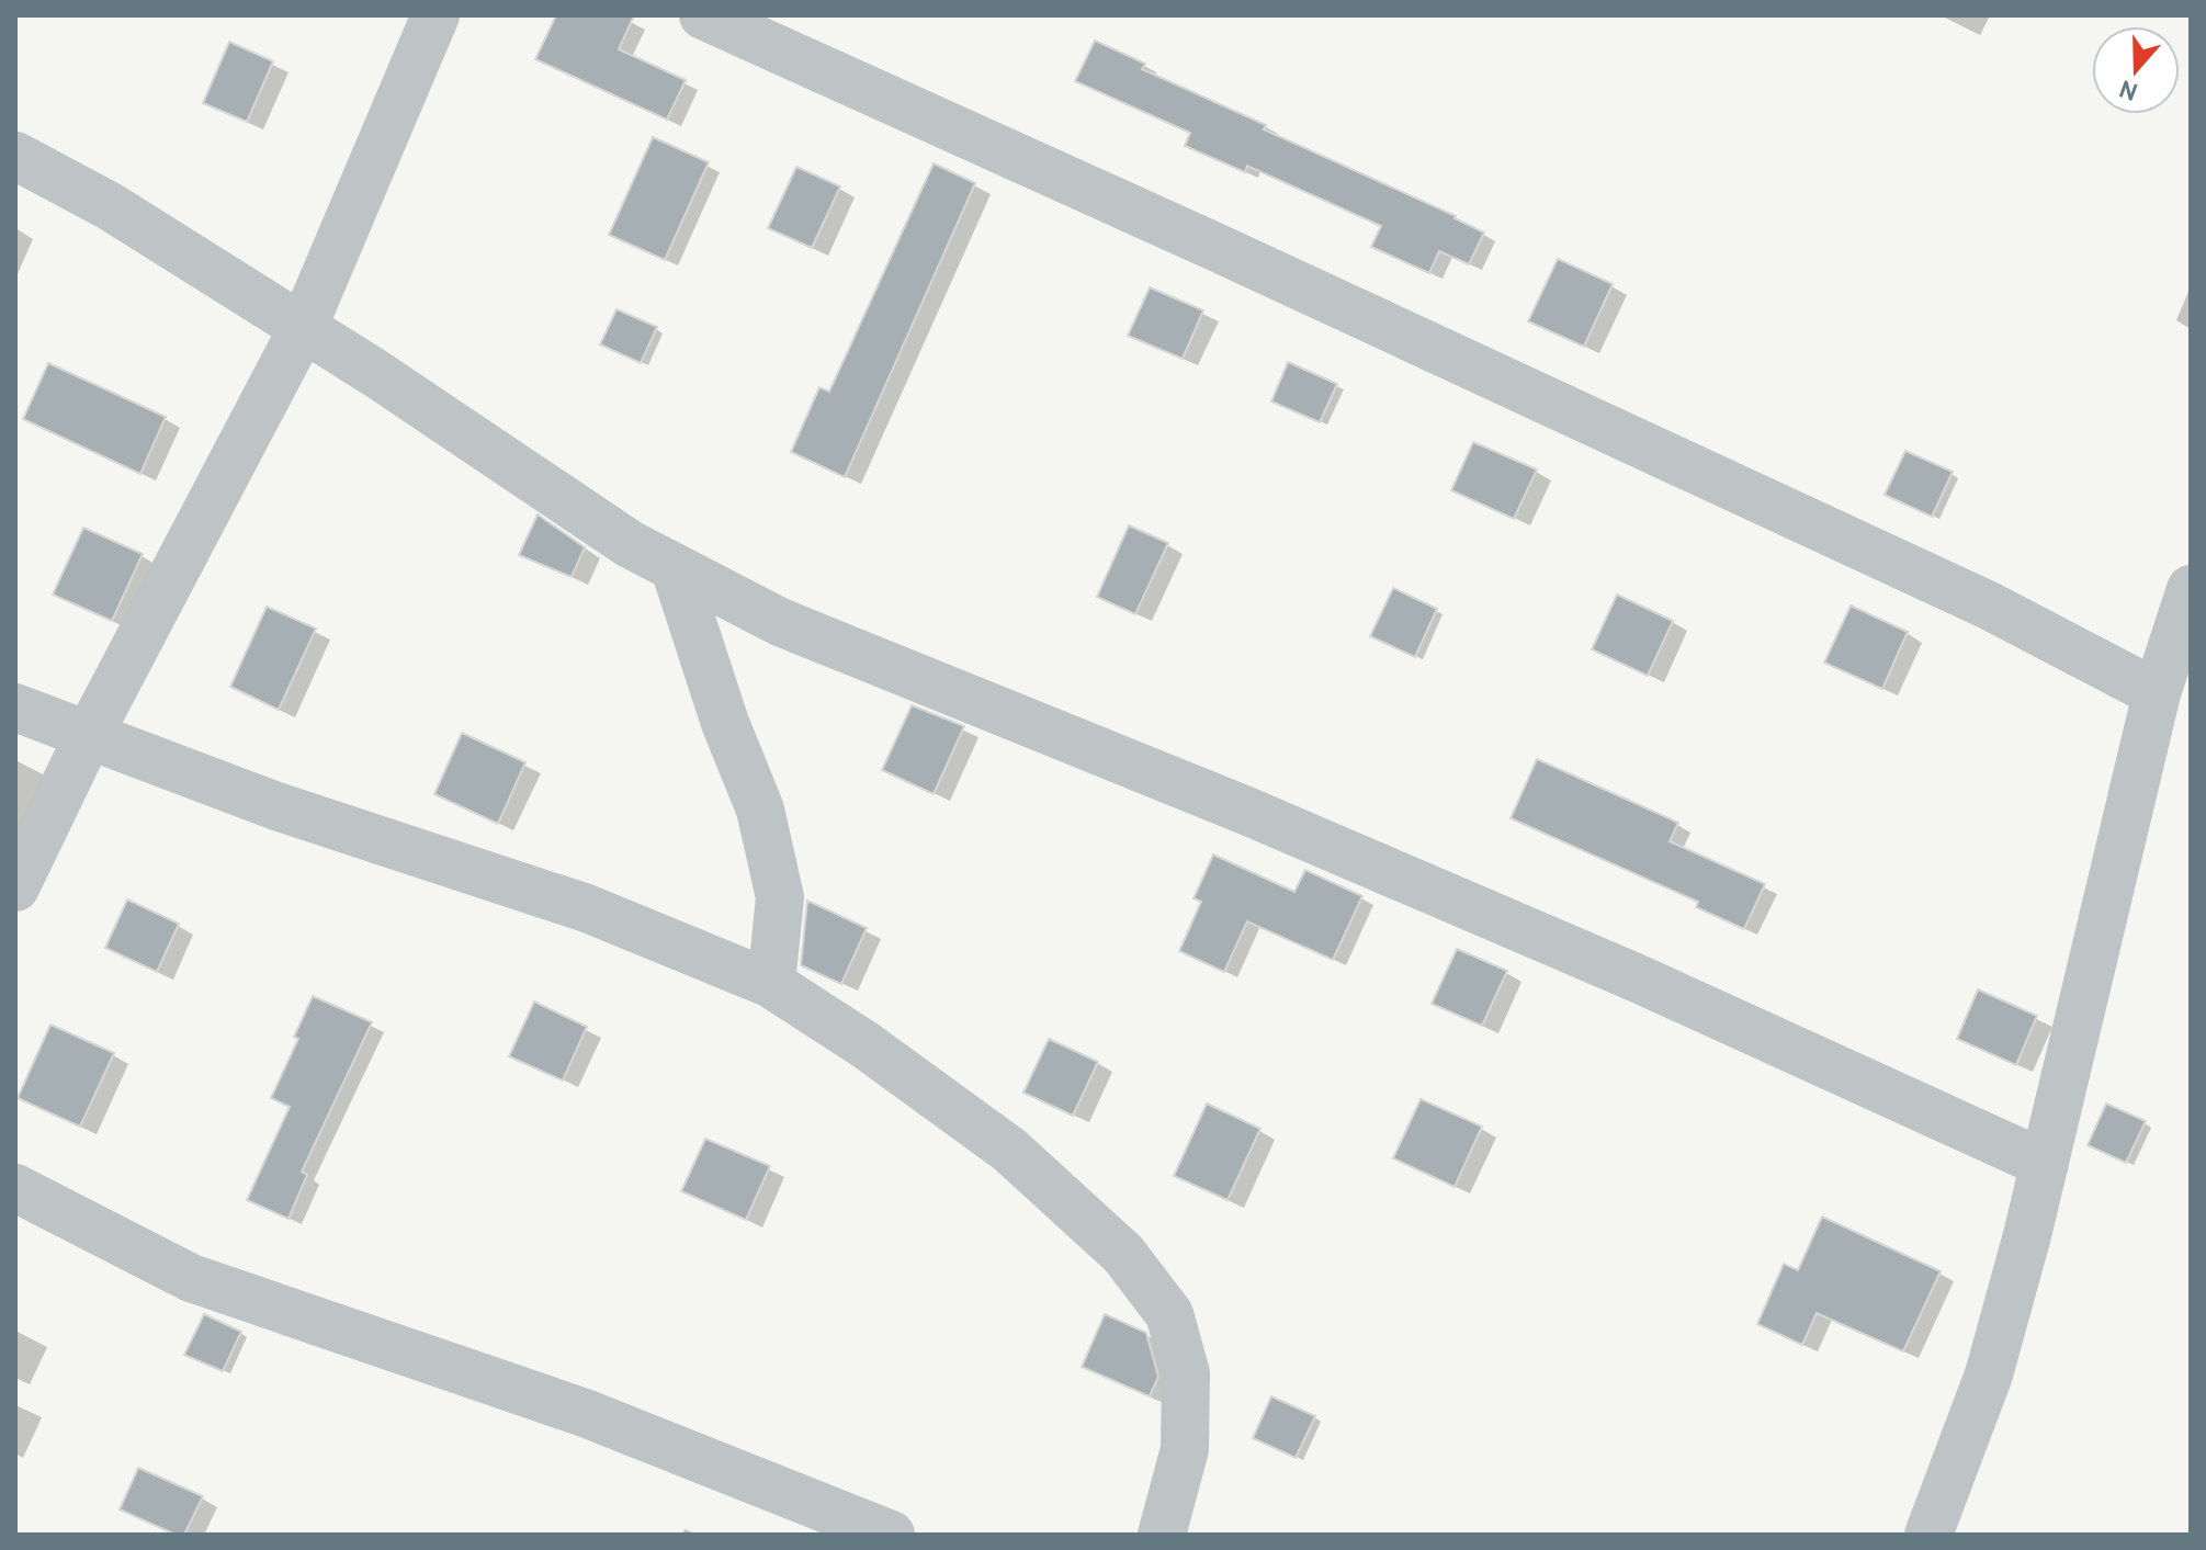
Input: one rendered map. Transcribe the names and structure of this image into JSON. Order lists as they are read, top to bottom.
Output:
{
  "north": "bottom"
}
